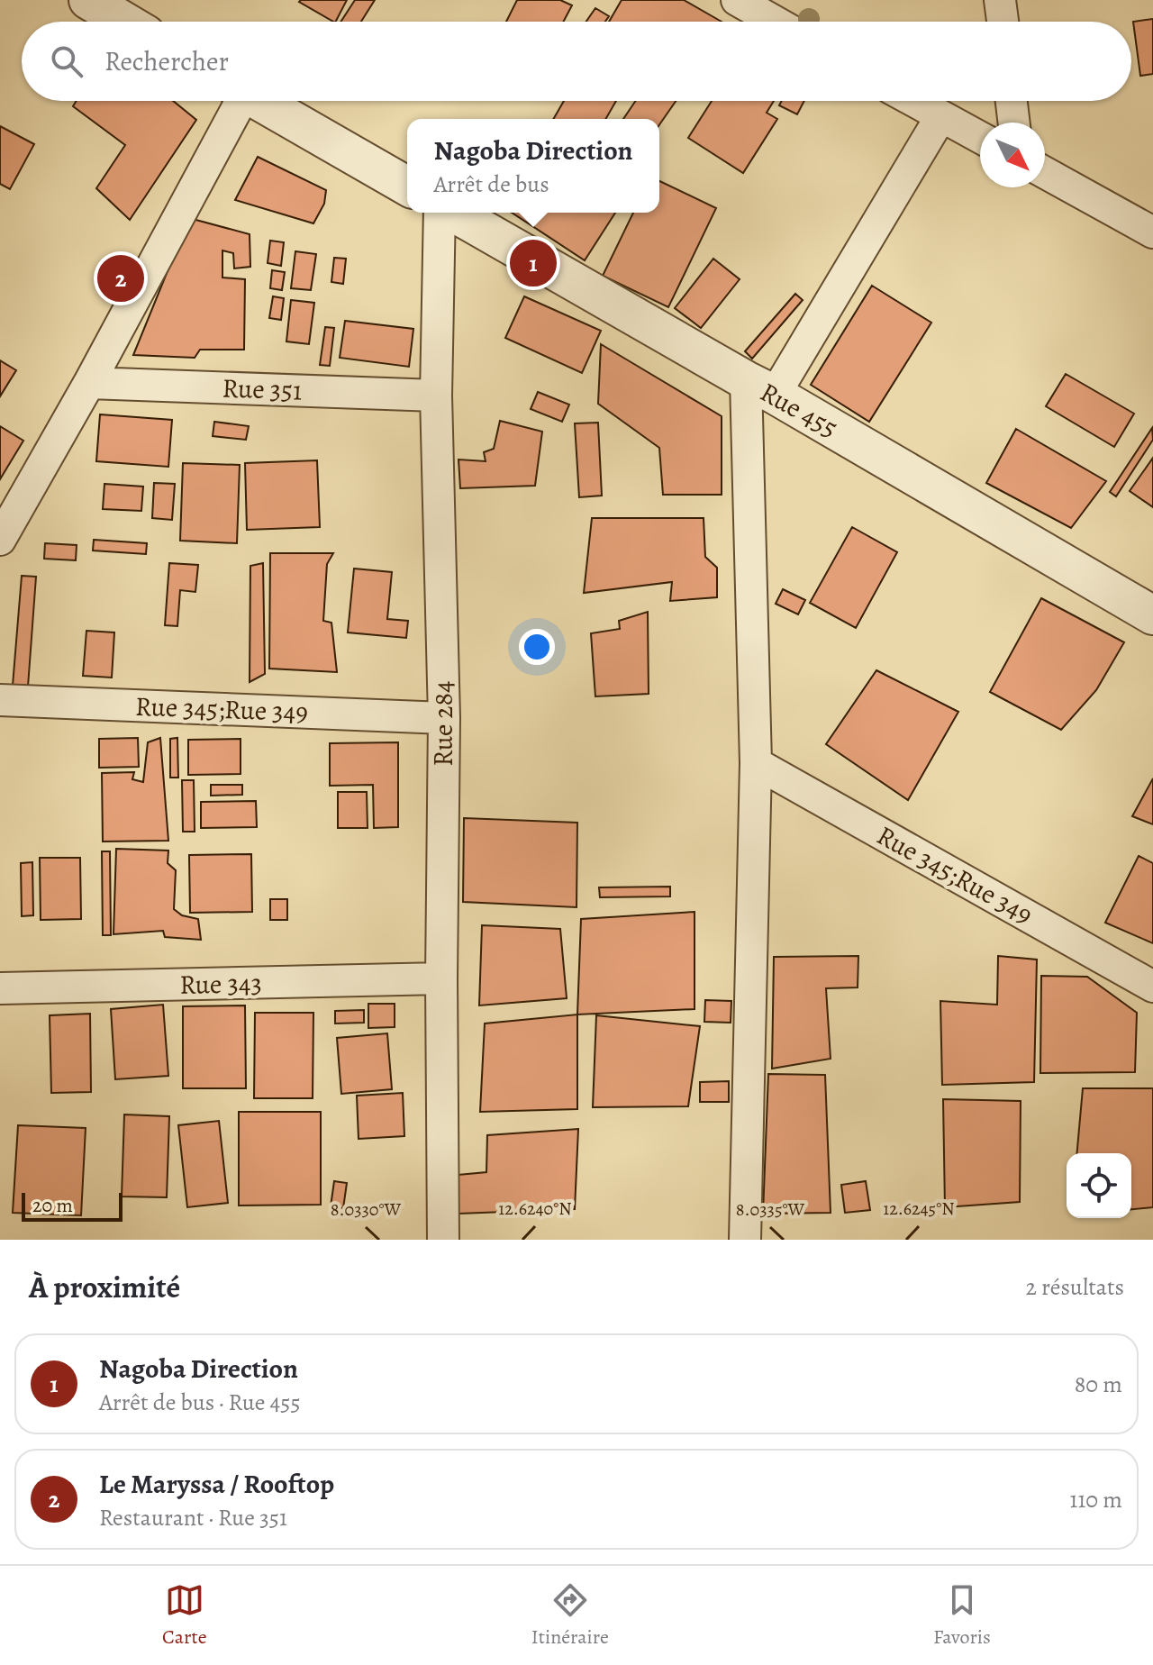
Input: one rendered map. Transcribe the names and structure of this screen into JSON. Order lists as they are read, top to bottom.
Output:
{
  "streets": {
    "street": [
      "Rue 351",
      "Rue 455",
      "Rue 345;Rue 349",
      "Rue 284",
      "Rue 343"
    ]
  },
  "crossings": [
    ["Rue 351", "Rue 284"],
    ["Rue 345;Rue 349", "Rue 284"],
    ["Rue 284", "Rue 343"]
  ],
  "scale_bar": "20 m",
  "north": "bottom right",
  "page": {
    "search": "Rechercher",
    "popup": ["Nagoba Direction", "Arrêt de bus"],
    "pins": ["1", "2"],
    "scale": "20 m",
    "heading": ["À proximité", "2 résultats"],
    "list": [
      {
        "mark": "1",
        "name": "Nagoba Direction",
        "note": "Arrêt de bus · Rue 455",
        "value": "80 m"
      },
      {
        "mark": "2",
        "name": "Le Maryssa / Rooftop",
        "note": "Restaurant · Rue 351",
        "value": "110 m"
      }
    ],
    "nav": ["Carte", "Itinéraire", "Favoris"]
  },
  "coordinates": [
    "12.6240°N",
    "12.6245°N",
    "8.0330°W",
    "8.0335°W"
  ]
}
